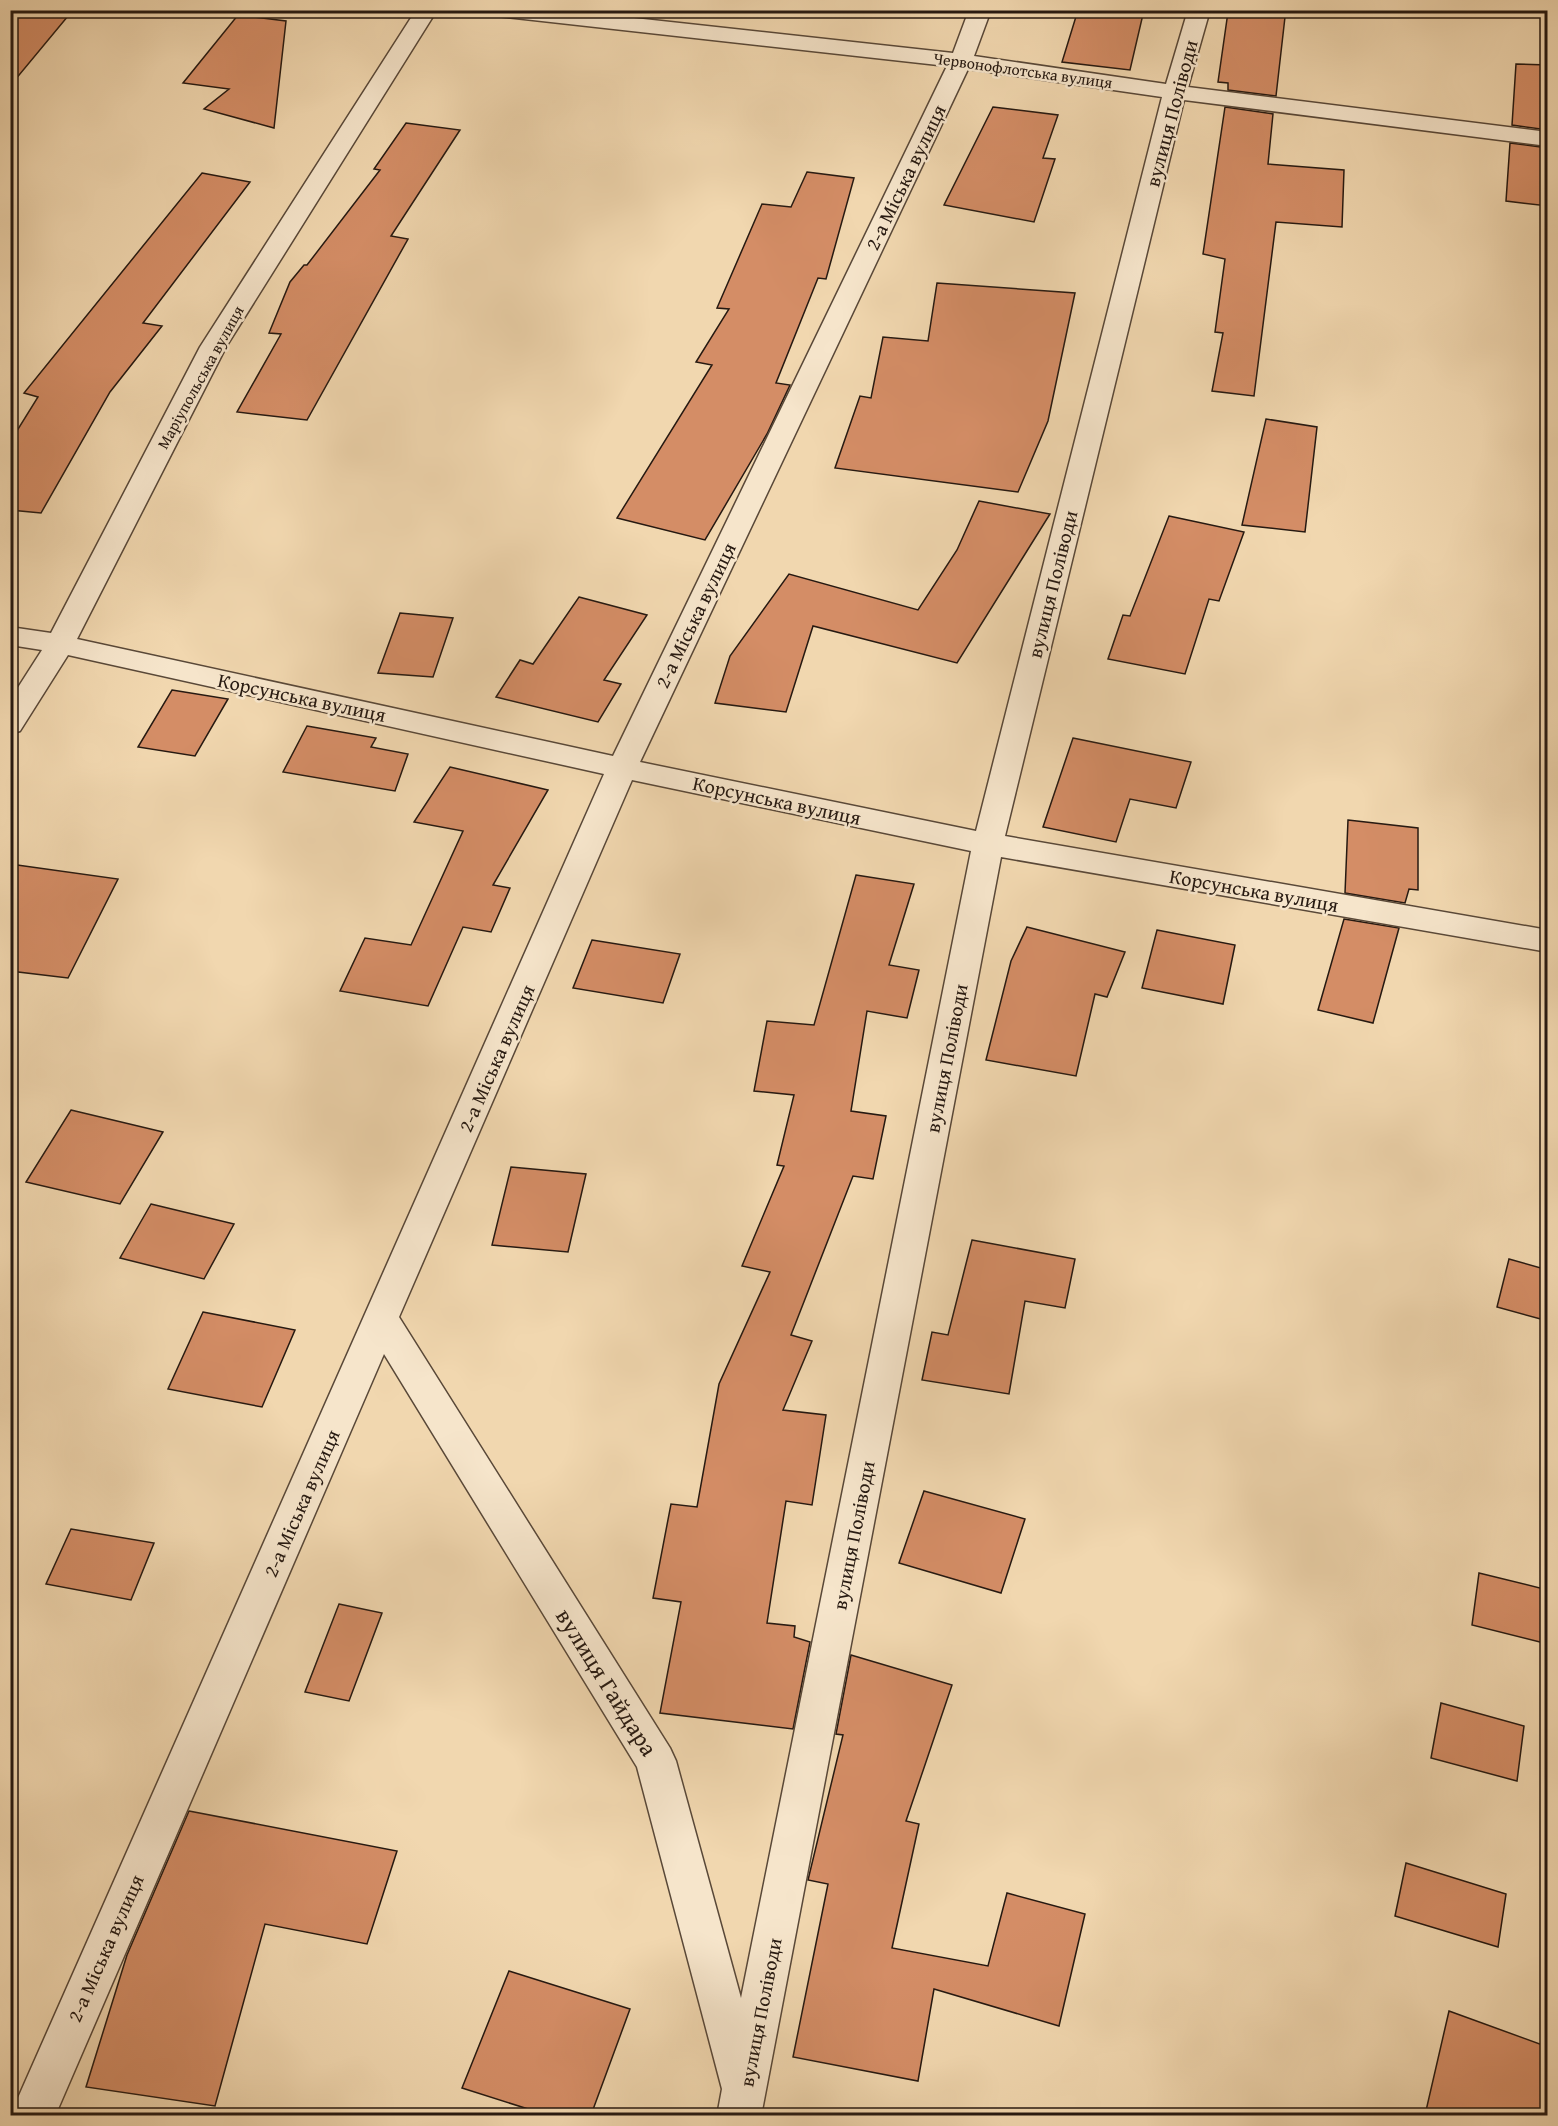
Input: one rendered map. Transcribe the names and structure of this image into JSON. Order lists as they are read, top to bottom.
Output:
{
  "streets": {
    "street": [
      "Червонофлотська вулиця",
      "вулиця Поліводи",
      "2-а Міська вулиця",
      "Маріупольська вулиця",
      "Корсунська вулиця",
      "вулиця Гайдара"
    ]
  },
  "crossings": [
    ["Червонофлотська вулиця", "вулиця Поліводи"],
    ["Червонофлотська вулиця", "2-а Міська вулиця"],
    ["вулиця Поліводи", "Корсунська вулиця"],
    ["вулиця Поліводи", "вулиця Гайдара"],
    ["2-а Міська вулиця", "Корсунська вулиця"],
    ["2-а Міська вулиця", "вулиця Гайдара"],
    ["Маріупольська вулиця", "Корсунська вулиця"]
  ]
}
